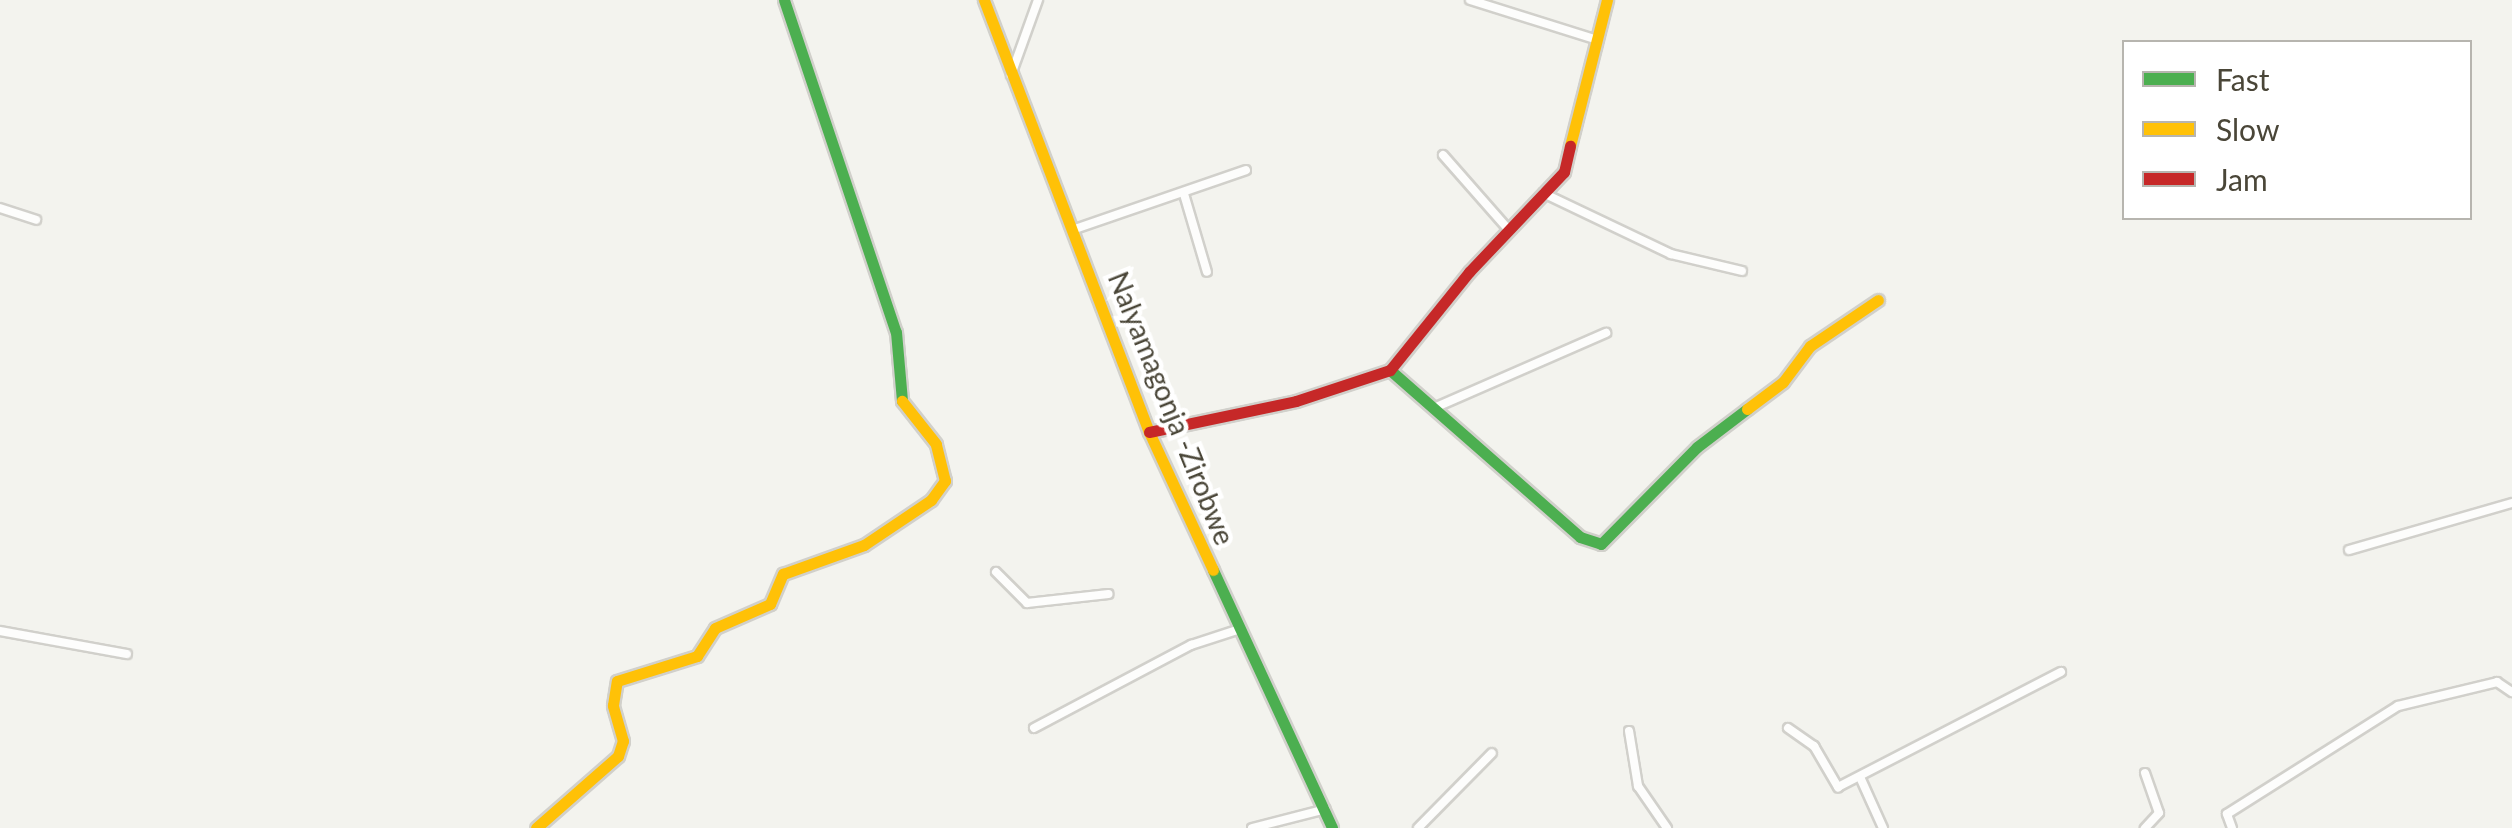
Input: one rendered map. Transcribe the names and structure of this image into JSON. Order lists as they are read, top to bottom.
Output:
{
  "streets": {
    "street": ["Nalyamagonja -Zirobwe"]
  },
  "legend": ["Fast", "Slow", "Jam"]
}
